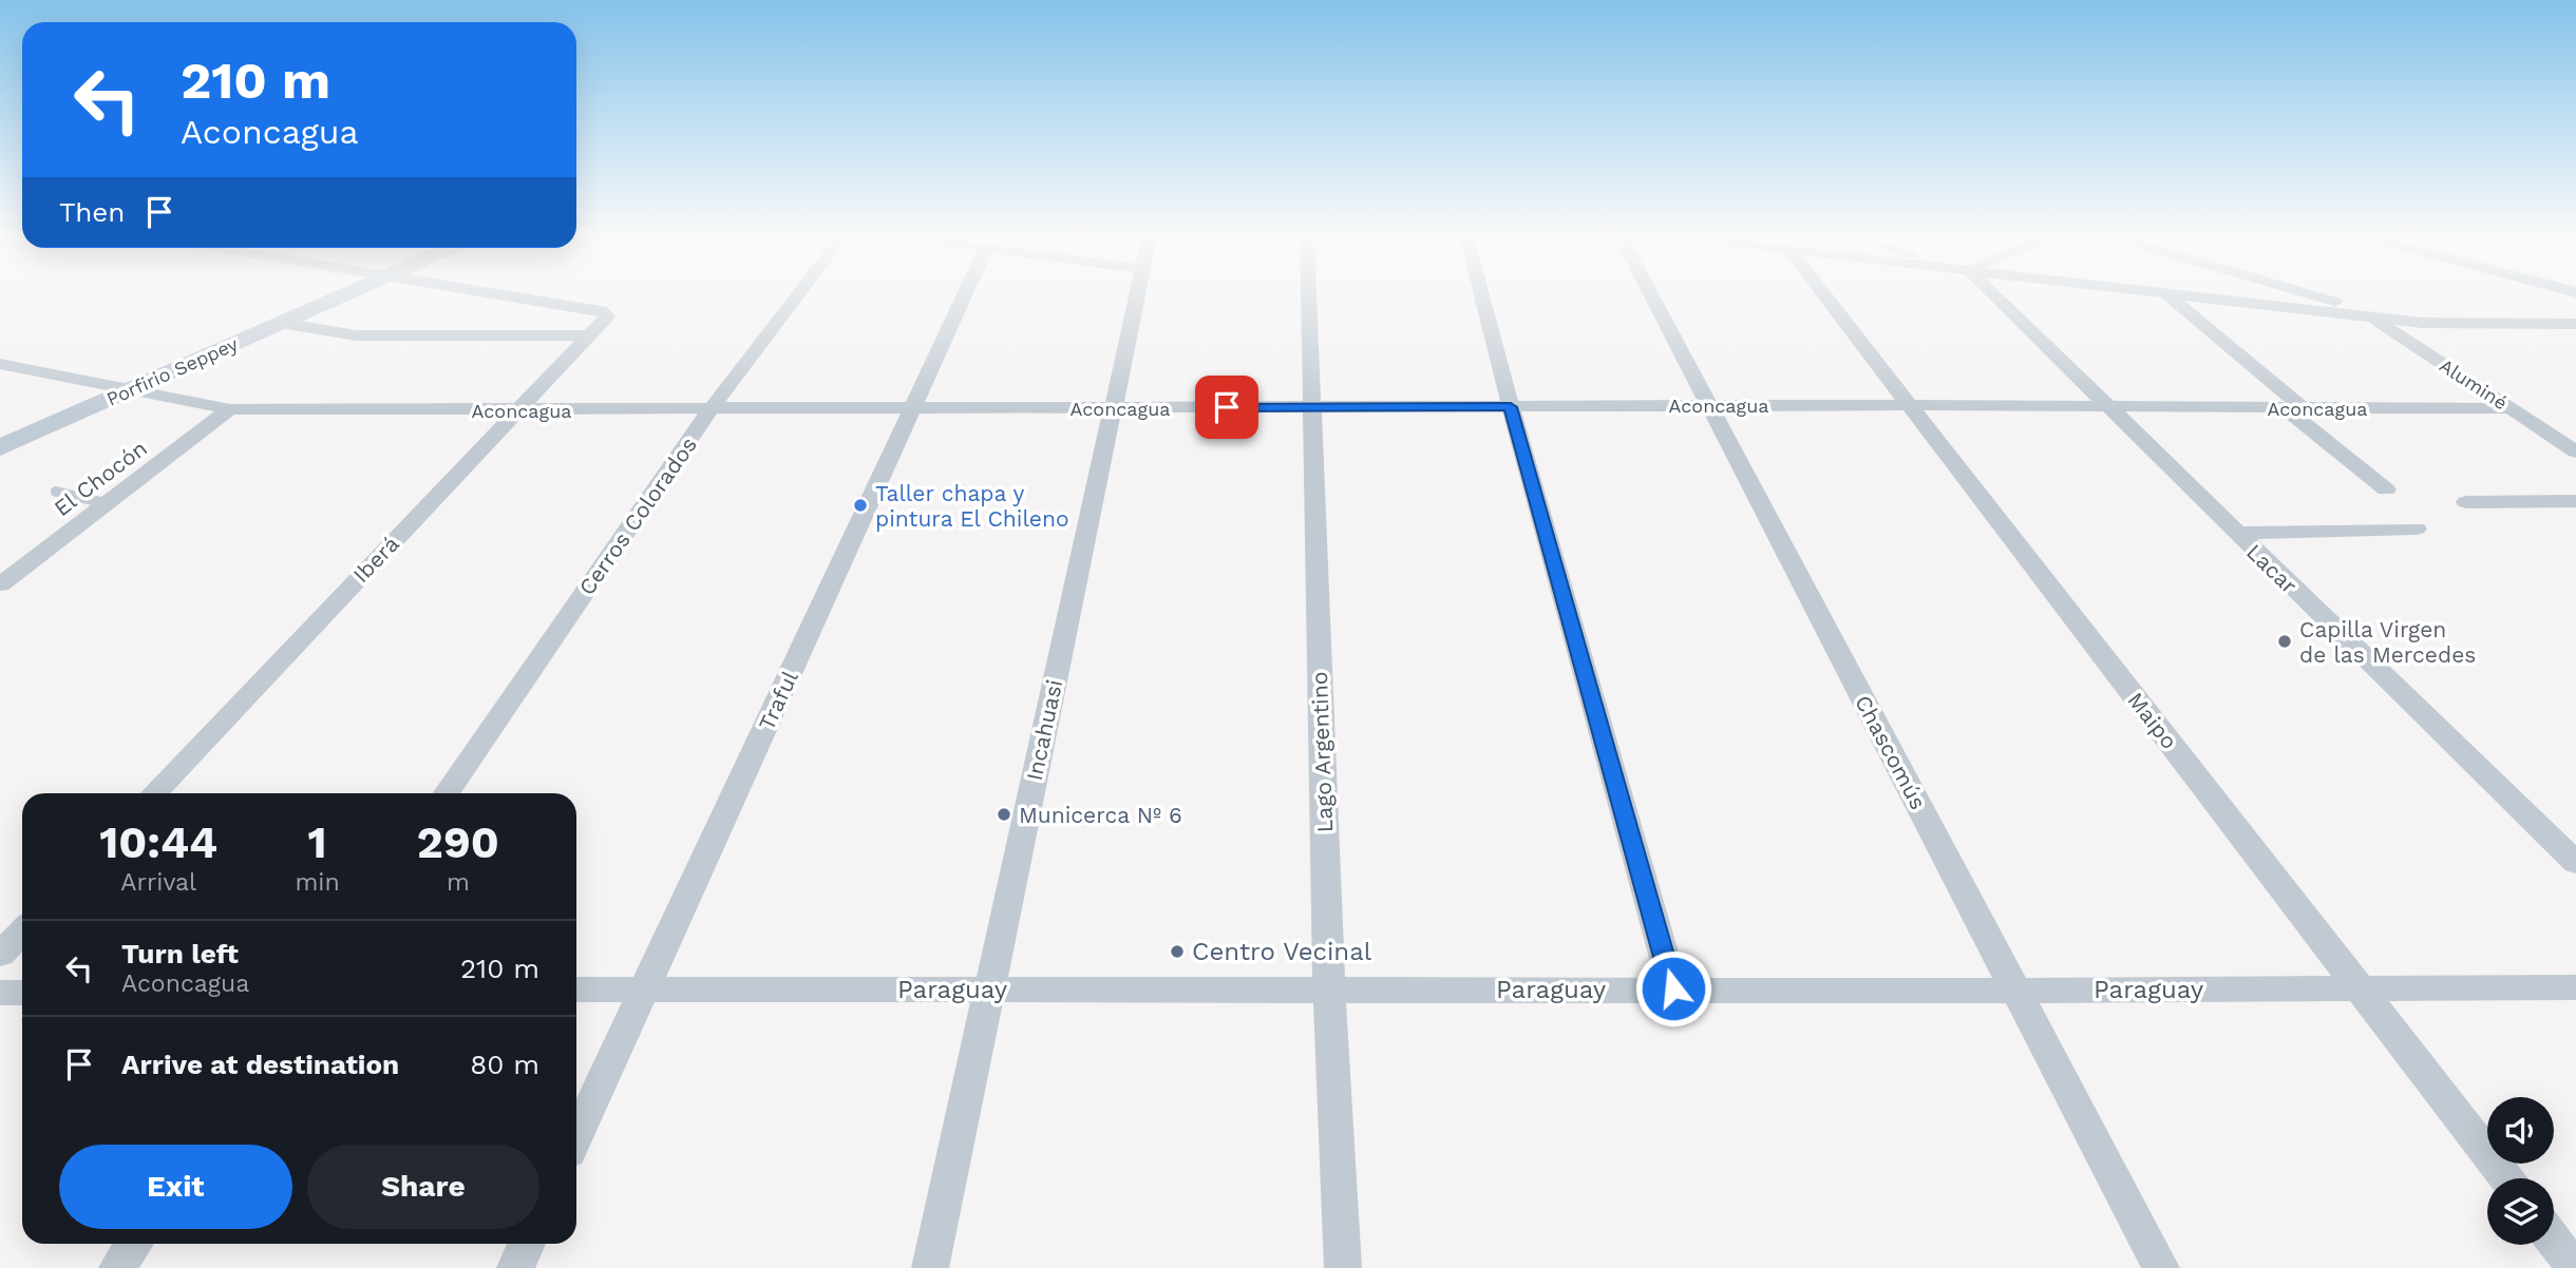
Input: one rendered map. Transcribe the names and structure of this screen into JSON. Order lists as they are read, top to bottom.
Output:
{
  "streets": {
    "main road": ["Porfirio Seppey"],
    "street": [
      "Aluminé",
      "Aconcagua",
      "El Chocón",
      "Cerros Colorados",
      "Iberá",
      "Lacar",
      "Traful",
      "Maipo",
      "Incahuasi",
      "Lago Argentino",
      "Chascomús",
      "Paraguay"
    ]
  },
  "crossings": [
    ["Porfirio Seppey", "Aconcagua"],
    ["Aluminé", "Aconcagua"],
    ["Aconcagua", "El Chocón"],
    ["Aconcagua", "Cerros Colorados"],
    ["Aconcagua", "Iberá"],
    ["Aconcagua", "Lacar"],
    ["Aconcagua", "Traful"],
    ["Aconcagua", "Maipo"],
    ["Aconcagua", "Incahuasi"],
    ["Aconcagua", "Lago Argentino"],
    ["Aconcagua", "Chascomús"],
    ["Traful", "Paraguay"],
    ["Maipo", "Paraguay"],
    ["Incahuasi", "Paraguay"],
    ["Lago Argentino", "Paraguay"],
    ["Chascomús", "Paraguay"]
  ],
  "places": [
    "Taller chapa y pintura El Chileno",
    "Capilla Virgen de las Mercedes",
    "Municerca Nº 6",
    "Centro Vecinal"
  ],
  "page": {
    "turn": ["210 m", "Aconcagua"],
    "then": "Then",
    "eta": [
      "10:44",
      "Arrival",
      "1",
      "min",
      "290",
      "m"
    ],
    "list": [
      {
        "name": "Turn left",
        "note": "Aconcagua",
        "value": "210 m"
      },
      {
        "name": "Arrive at destination",
        "value": "80 m"
      }
    ],
    "buttons": ["Exit", "Share"]
  }
}
